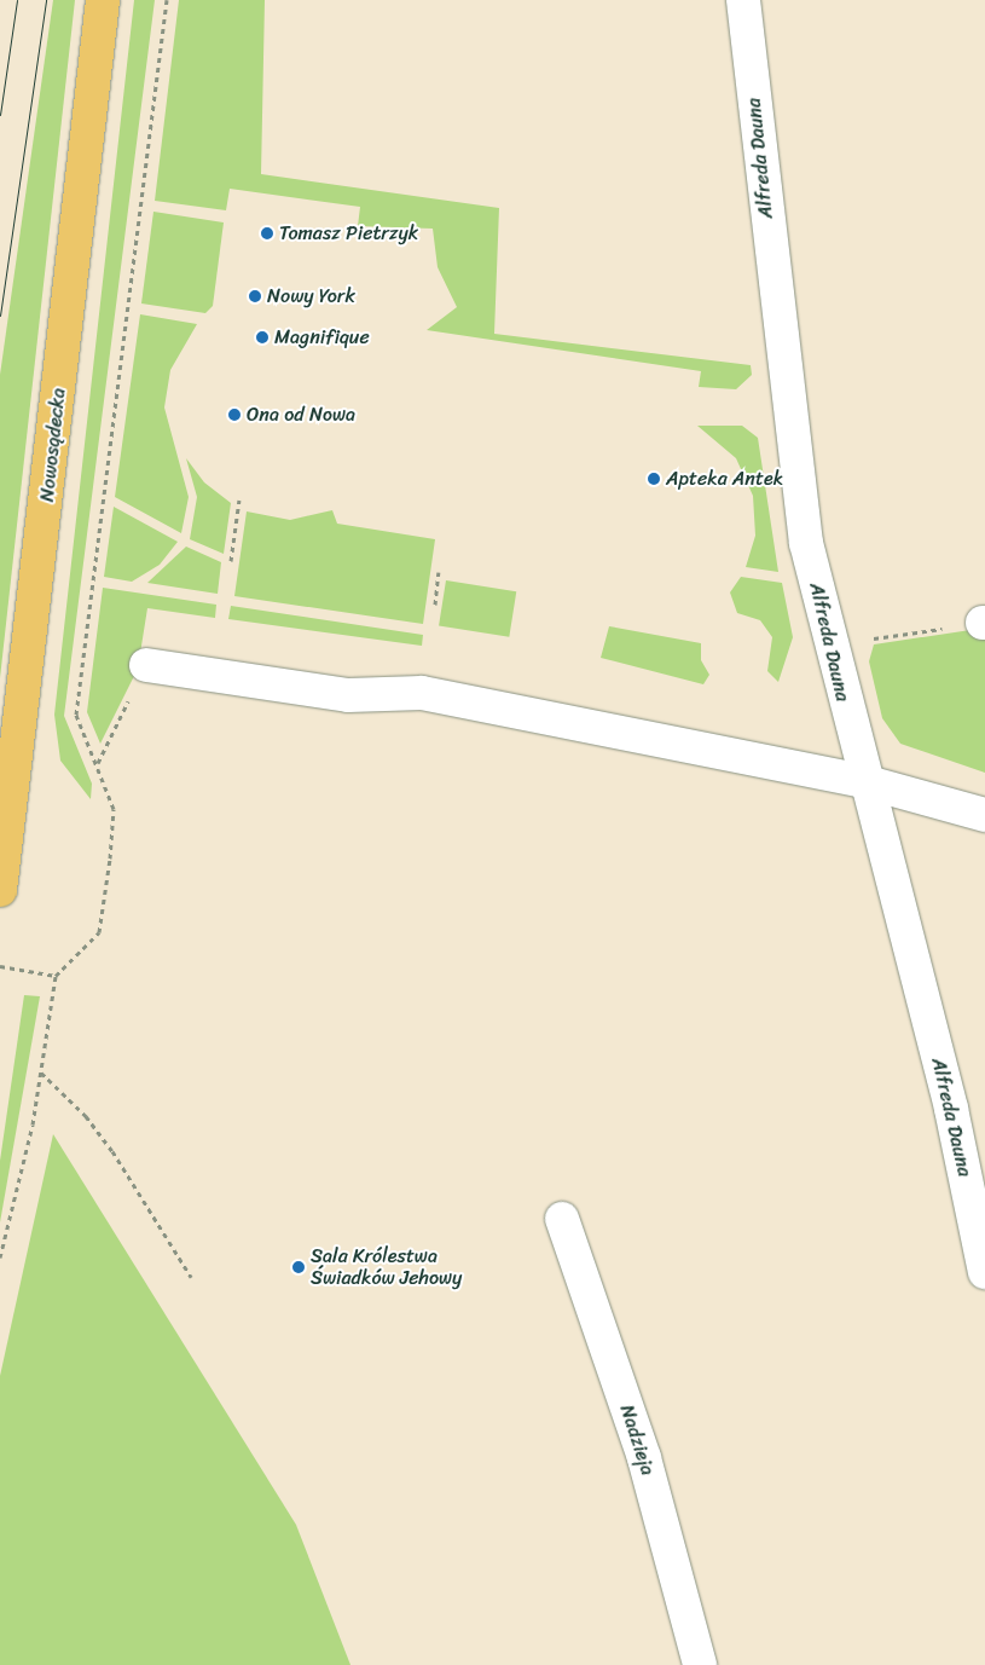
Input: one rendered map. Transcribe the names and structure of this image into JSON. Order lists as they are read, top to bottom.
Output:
{
  "streets": {
    "main road": ["Nowosądecka"],
    "street": ["Alfreda Dauna", "Nadzieja"]
  },
  "places": [
    "Tomasz Pietrzyk",
    "Nowy York",
    "Magnifique",
    "Ona od Nowa",
    "Apteka Antek",
    "Sala Królestwa Świadków Jehowy"
  ]
}
